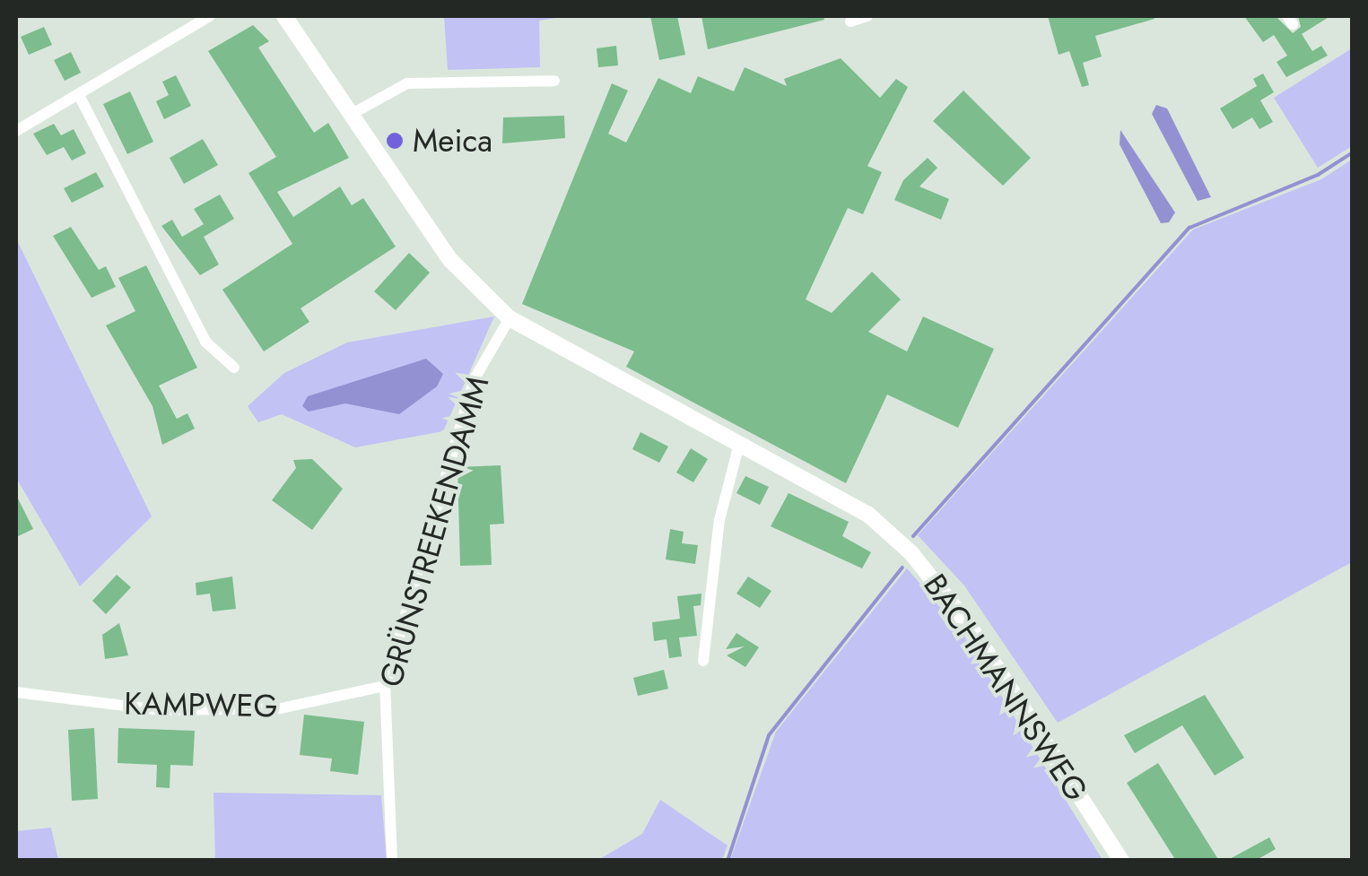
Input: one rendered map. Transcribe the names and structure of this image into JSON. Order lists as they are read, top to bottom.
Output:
{
  "streets": {
    "street": ["GRÜNSTREEKENDAMM", "BACHMANNSWEG", "KAMPWEG"]
  },
  "crossings": [
    ["GRÜNSTREEKENDAMM", "BACHMANNSWEG"],
    ["GRÜNSTREEKENDAMM", "KAMPWEG"]
  ],
  "places": ["Meica"]
}
